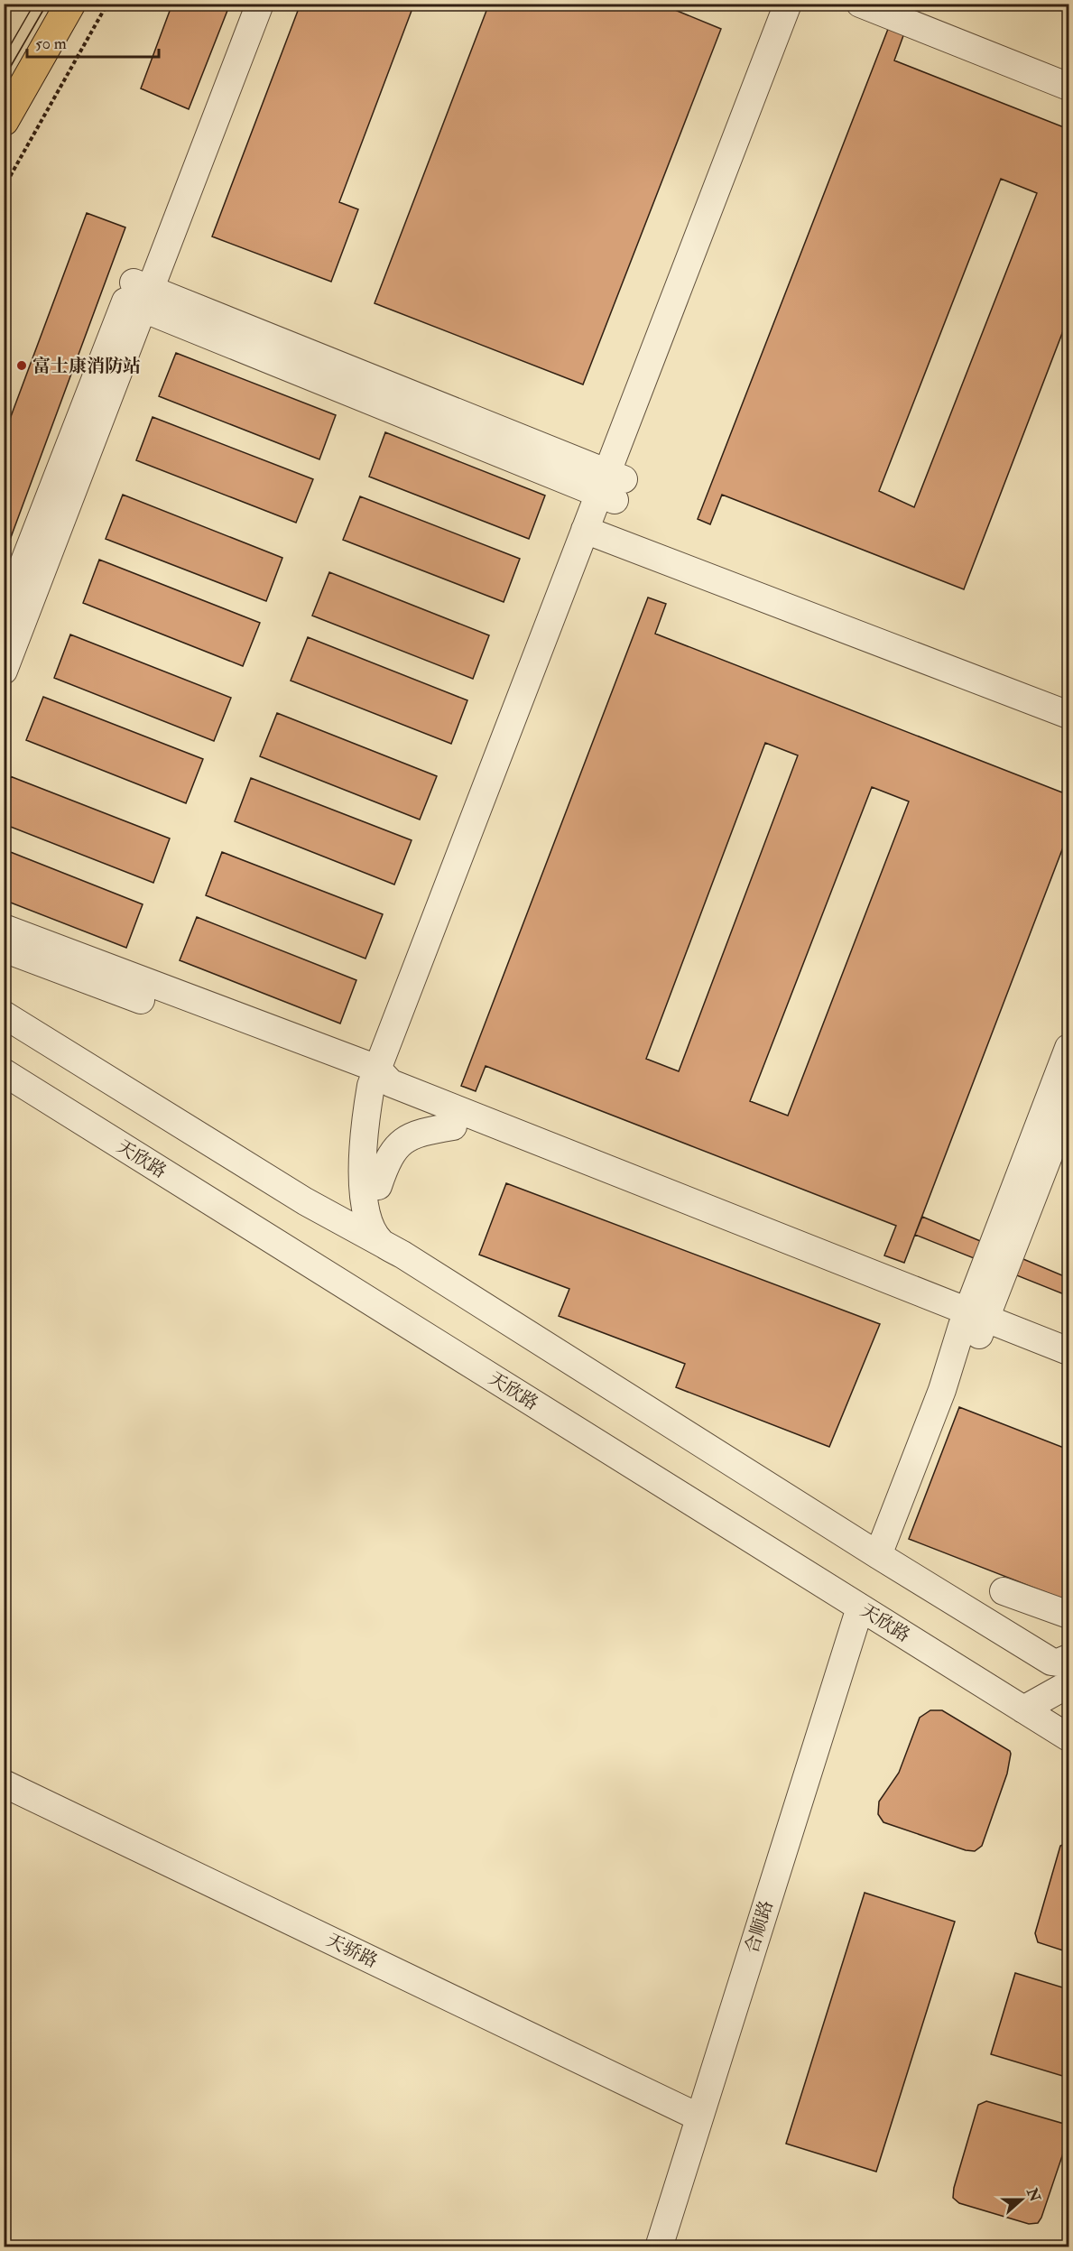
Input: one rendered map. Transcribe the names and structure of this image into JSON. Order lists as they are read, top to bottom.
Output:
{
  "streets": {
    "street": ["天欣路", "合顺路", "天骄路"]
  },
  "crossings": [
    ["天欣路", "合顺路"],
    ["合顺路", "天骄路"]
  ],
  "places": ["富士康消防站"],
  "scale_bar": "50 m",
  "north": "right"
}
